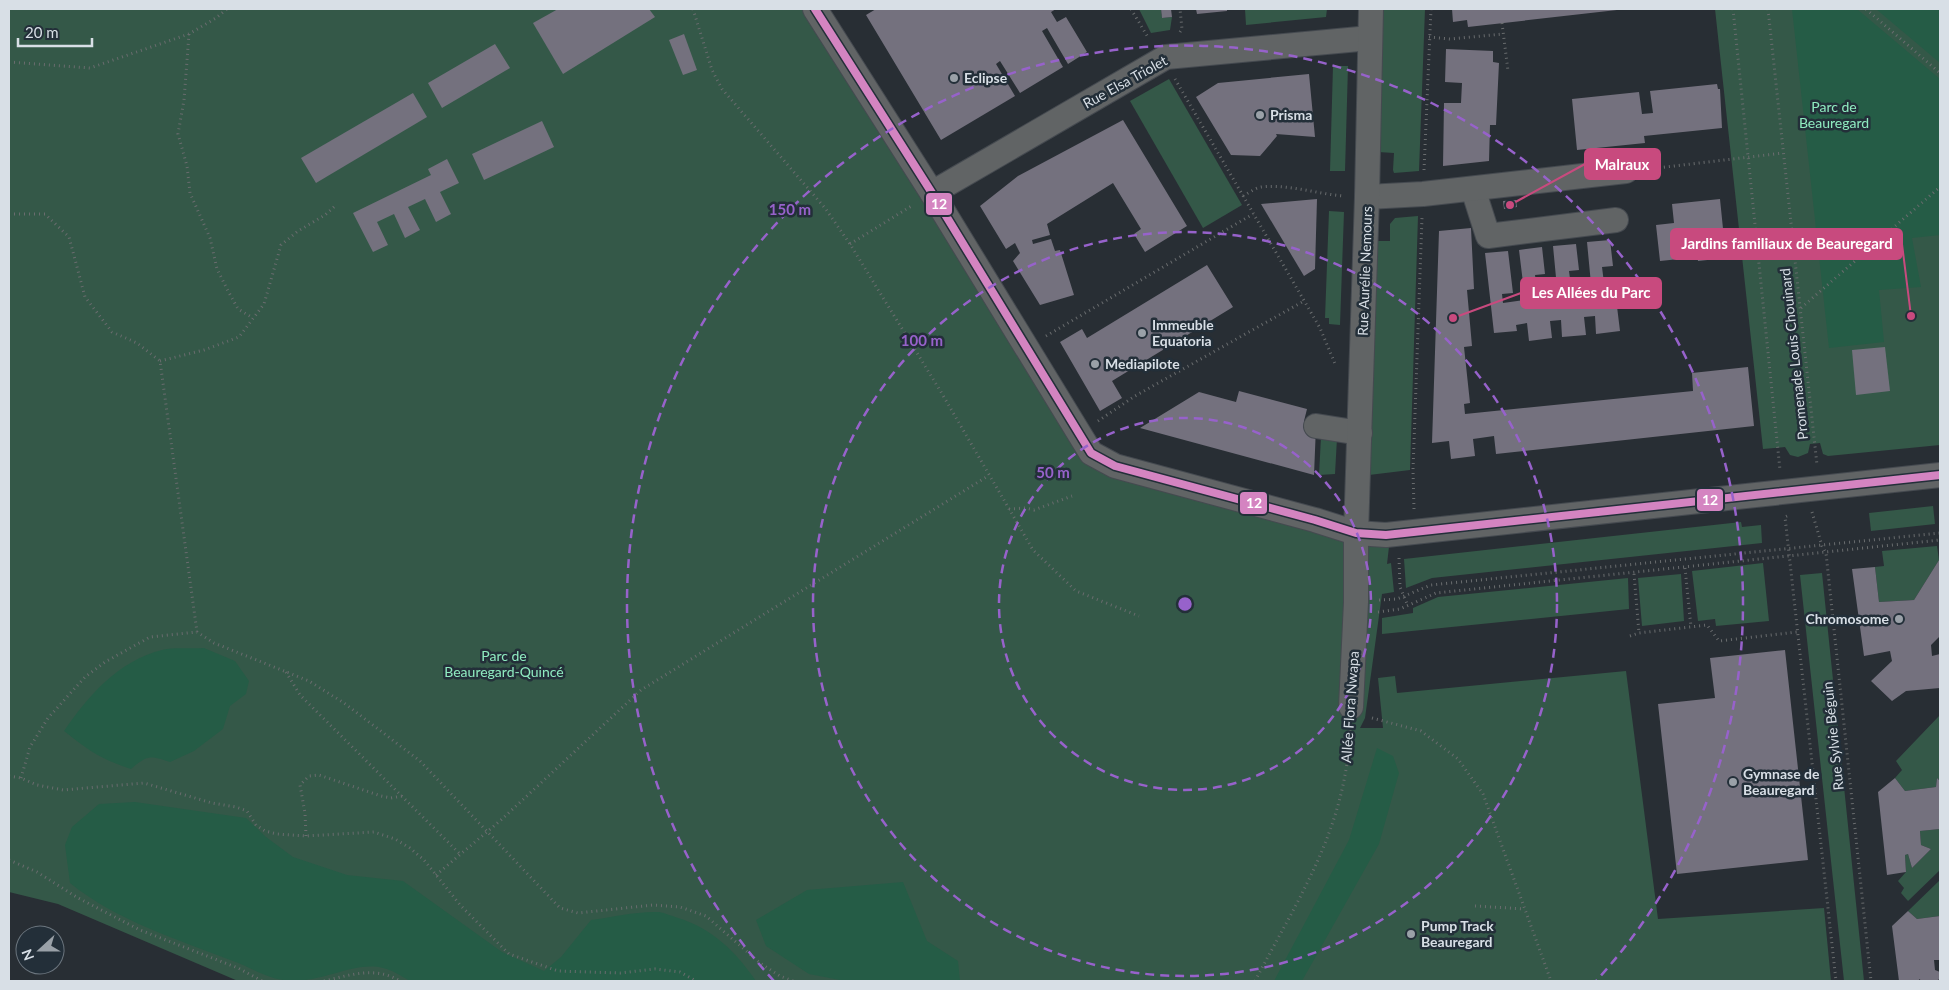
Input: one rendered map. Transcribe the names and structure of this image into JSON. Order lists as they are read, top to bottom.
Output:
{
  "streets": {
    "street": ["Rue Elsa Triolet", "Rue Aurélie Nemours", "Allée Flora Nwapa"],
    "path": ["Promenade Louis Chouinard", "Rue Sylvie Béguin"]
  },
  "crossings": [
    ["Rue Elsa Triolet", "Rue Aurélie Nemours"],
    ["Rue Aurélie Nemours", "Allée Flora Nwapa"],
    ["Promenade Louis Chouinard", "Rue Sylvie Béguin"]
  ],
  "parks": ["Parc de Beauregard", "Parc de Beauregard-Quincé"],
  "places": [
    "Eclipse",
    "Prisma",
    "Malraux",
    "Jardins familiaux de Beauregard",
    "Les Allées du Parc",
    "Immeuble Equatoria",
    "Mediapilote",
    "Chromosome",
    "Gymnase de Beauregard",
    "Pump Track Beauregard"
  ],
  "lines": ["transit line 12"],
  "scale_bar": "20 m",
  "north": "left",
  "rings": ["150 m", "100 m", "50 m"]
}
